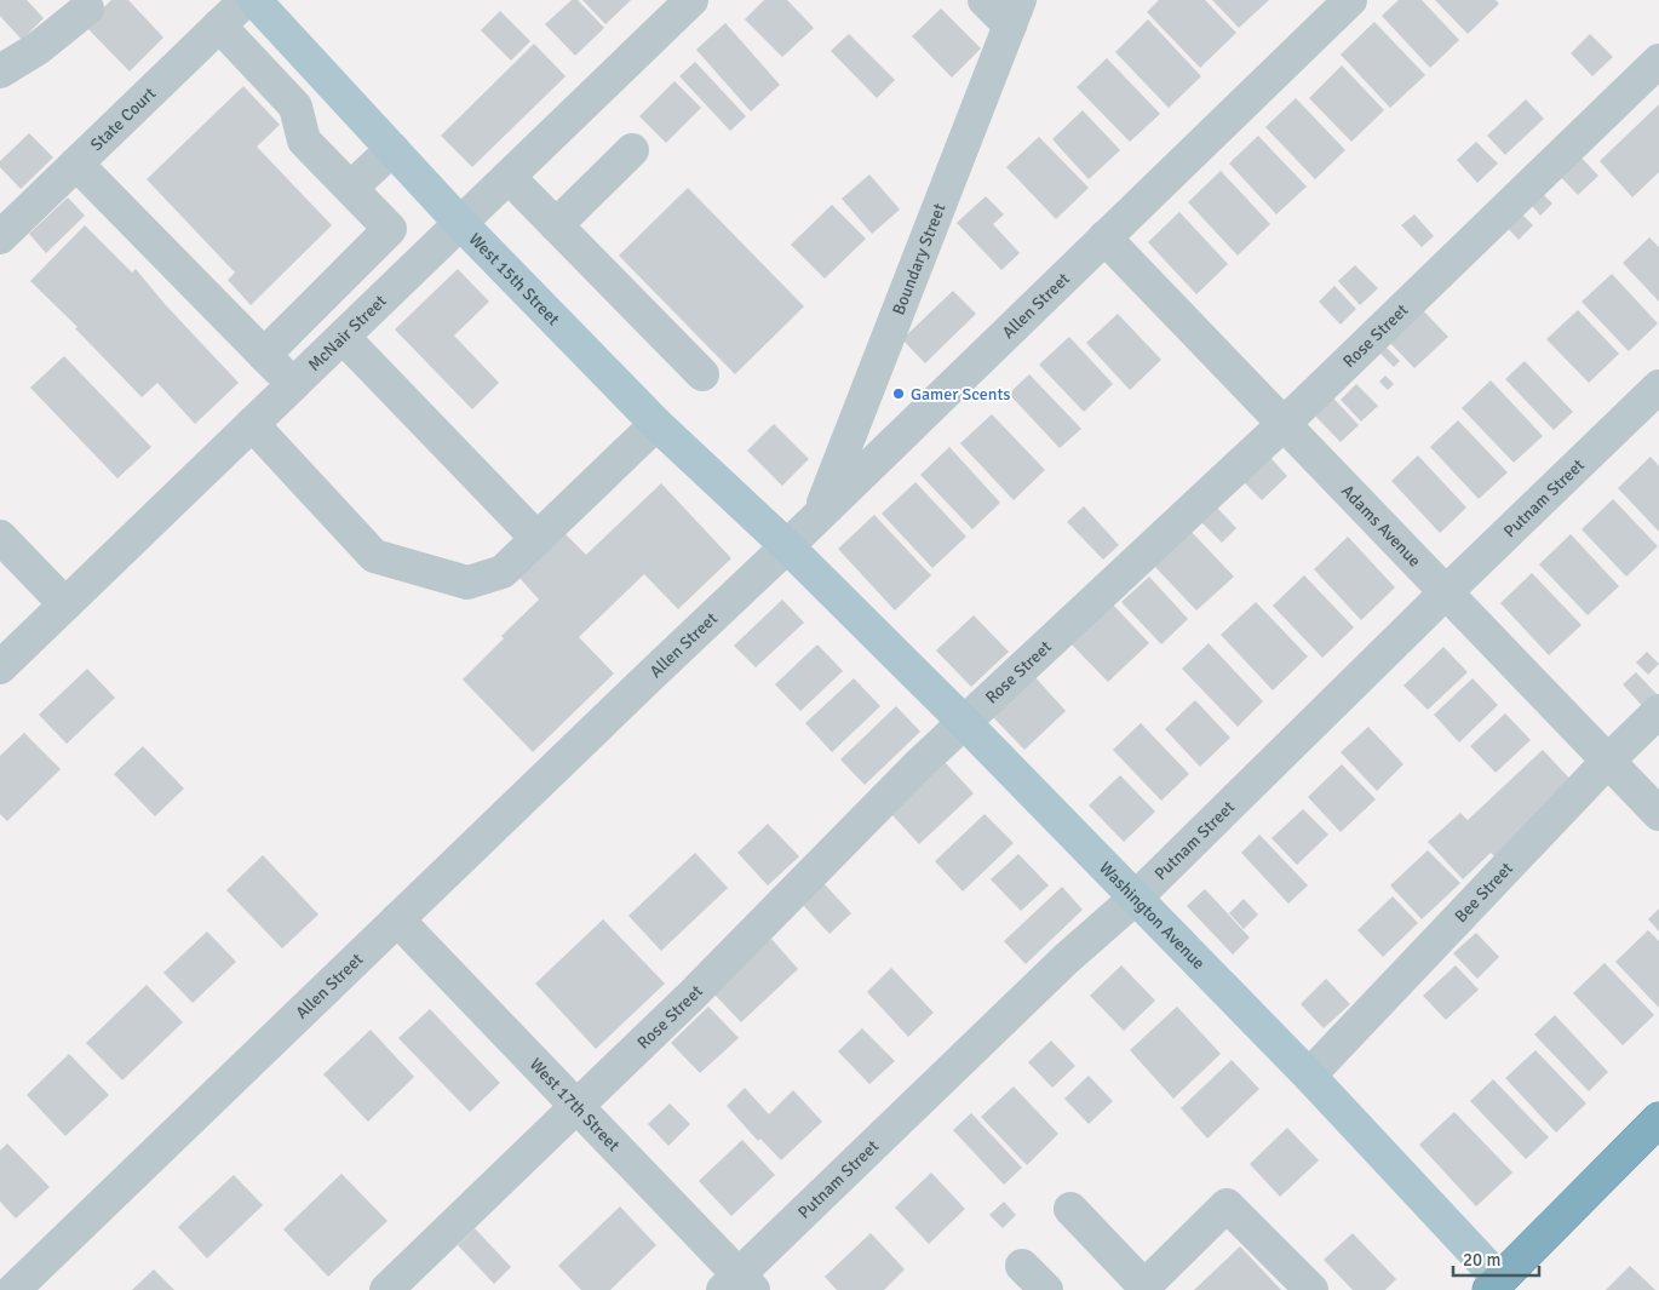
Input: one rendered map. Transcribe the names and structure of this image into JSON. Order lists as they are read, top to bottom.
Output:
{
  "streets": {
    "main road": ["West 15th Street", "Washington Avenue"],
    "street": [
      "State Court",
      "Boundary Street",
      "Allen Street",
      "McNair Street",
      "Rose Street",
      "Putnam Street",
      "Adams Avenue",
      "Bee Street",
      "West 17th Street"
    ]
  },
  "crossings": [
    ["Boundary Street", "Allen Street"],
    ["West 15th Street", "Allen Street"],
    ["West 15th Street", "McNair Street"],
    ["West 15th Street", "Washington Avenue"],
    ["Allen Street", "Adams Avenue"],
    ["Allen Street", "Washington Avenue"],
    ["Allen Street", "West 17th Street"],
    ["Rose Street", "Adams Avenue"],
    ["Rose Street", "Washington Avenue"],
    ["Rose Street", "West 17th Street"],
    ["Putnam Street", "Adams Avenue"],
    ["Putnam Street", "Washington Avenue"],
    ["Putnam Street", "West 17th Street"],
    ["Adams Avenue", "Bee Street"],
    ["Bee Street", "Washington Avenue"]
  ],
  "places": ["Gamer Scents"],
  "scale_bar": "20 m"
}
